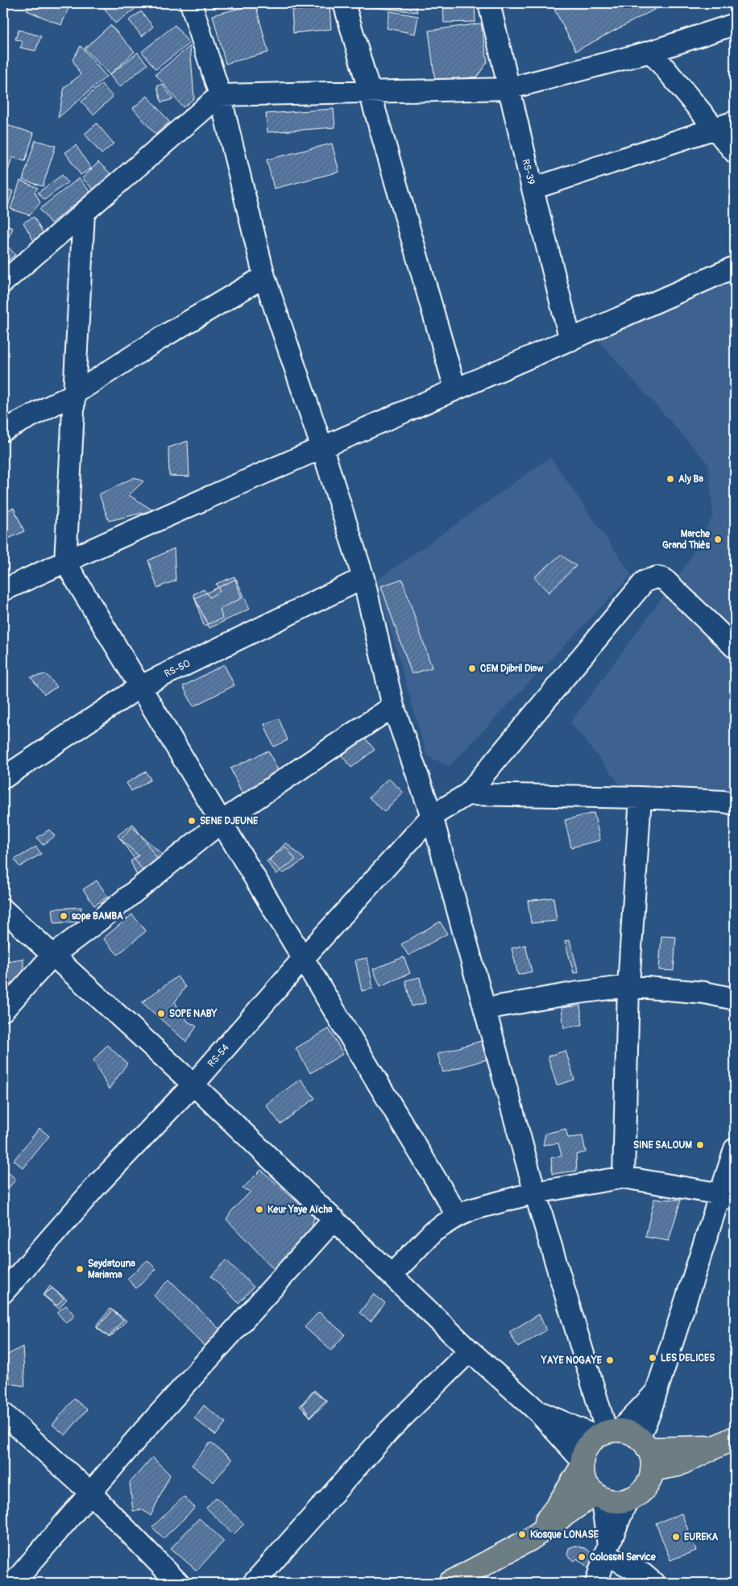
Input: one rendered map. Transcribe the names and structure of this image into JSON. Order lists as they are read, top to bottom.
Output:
{
  "streets": {
    "street": ["RS-39", "RS-50", "RS-54"]
  },
  "places": [
    "Aly Ba",
    "Marche Grand Thiès",
    "CEM Djibril Diaw",
    "SENE DJEUNE",
    "sope BAMBA",
    "SOPE NABY",
    "SINE SALOUM",
    "Keur Yaye Aïcha",
    "Seydatouna Mariama",
    "LES DELICES",
    "YAYE NOGAYE",
    "Kiosque LONASE",
    "EUREKA",
    "Colossal Service"
  ]
}
